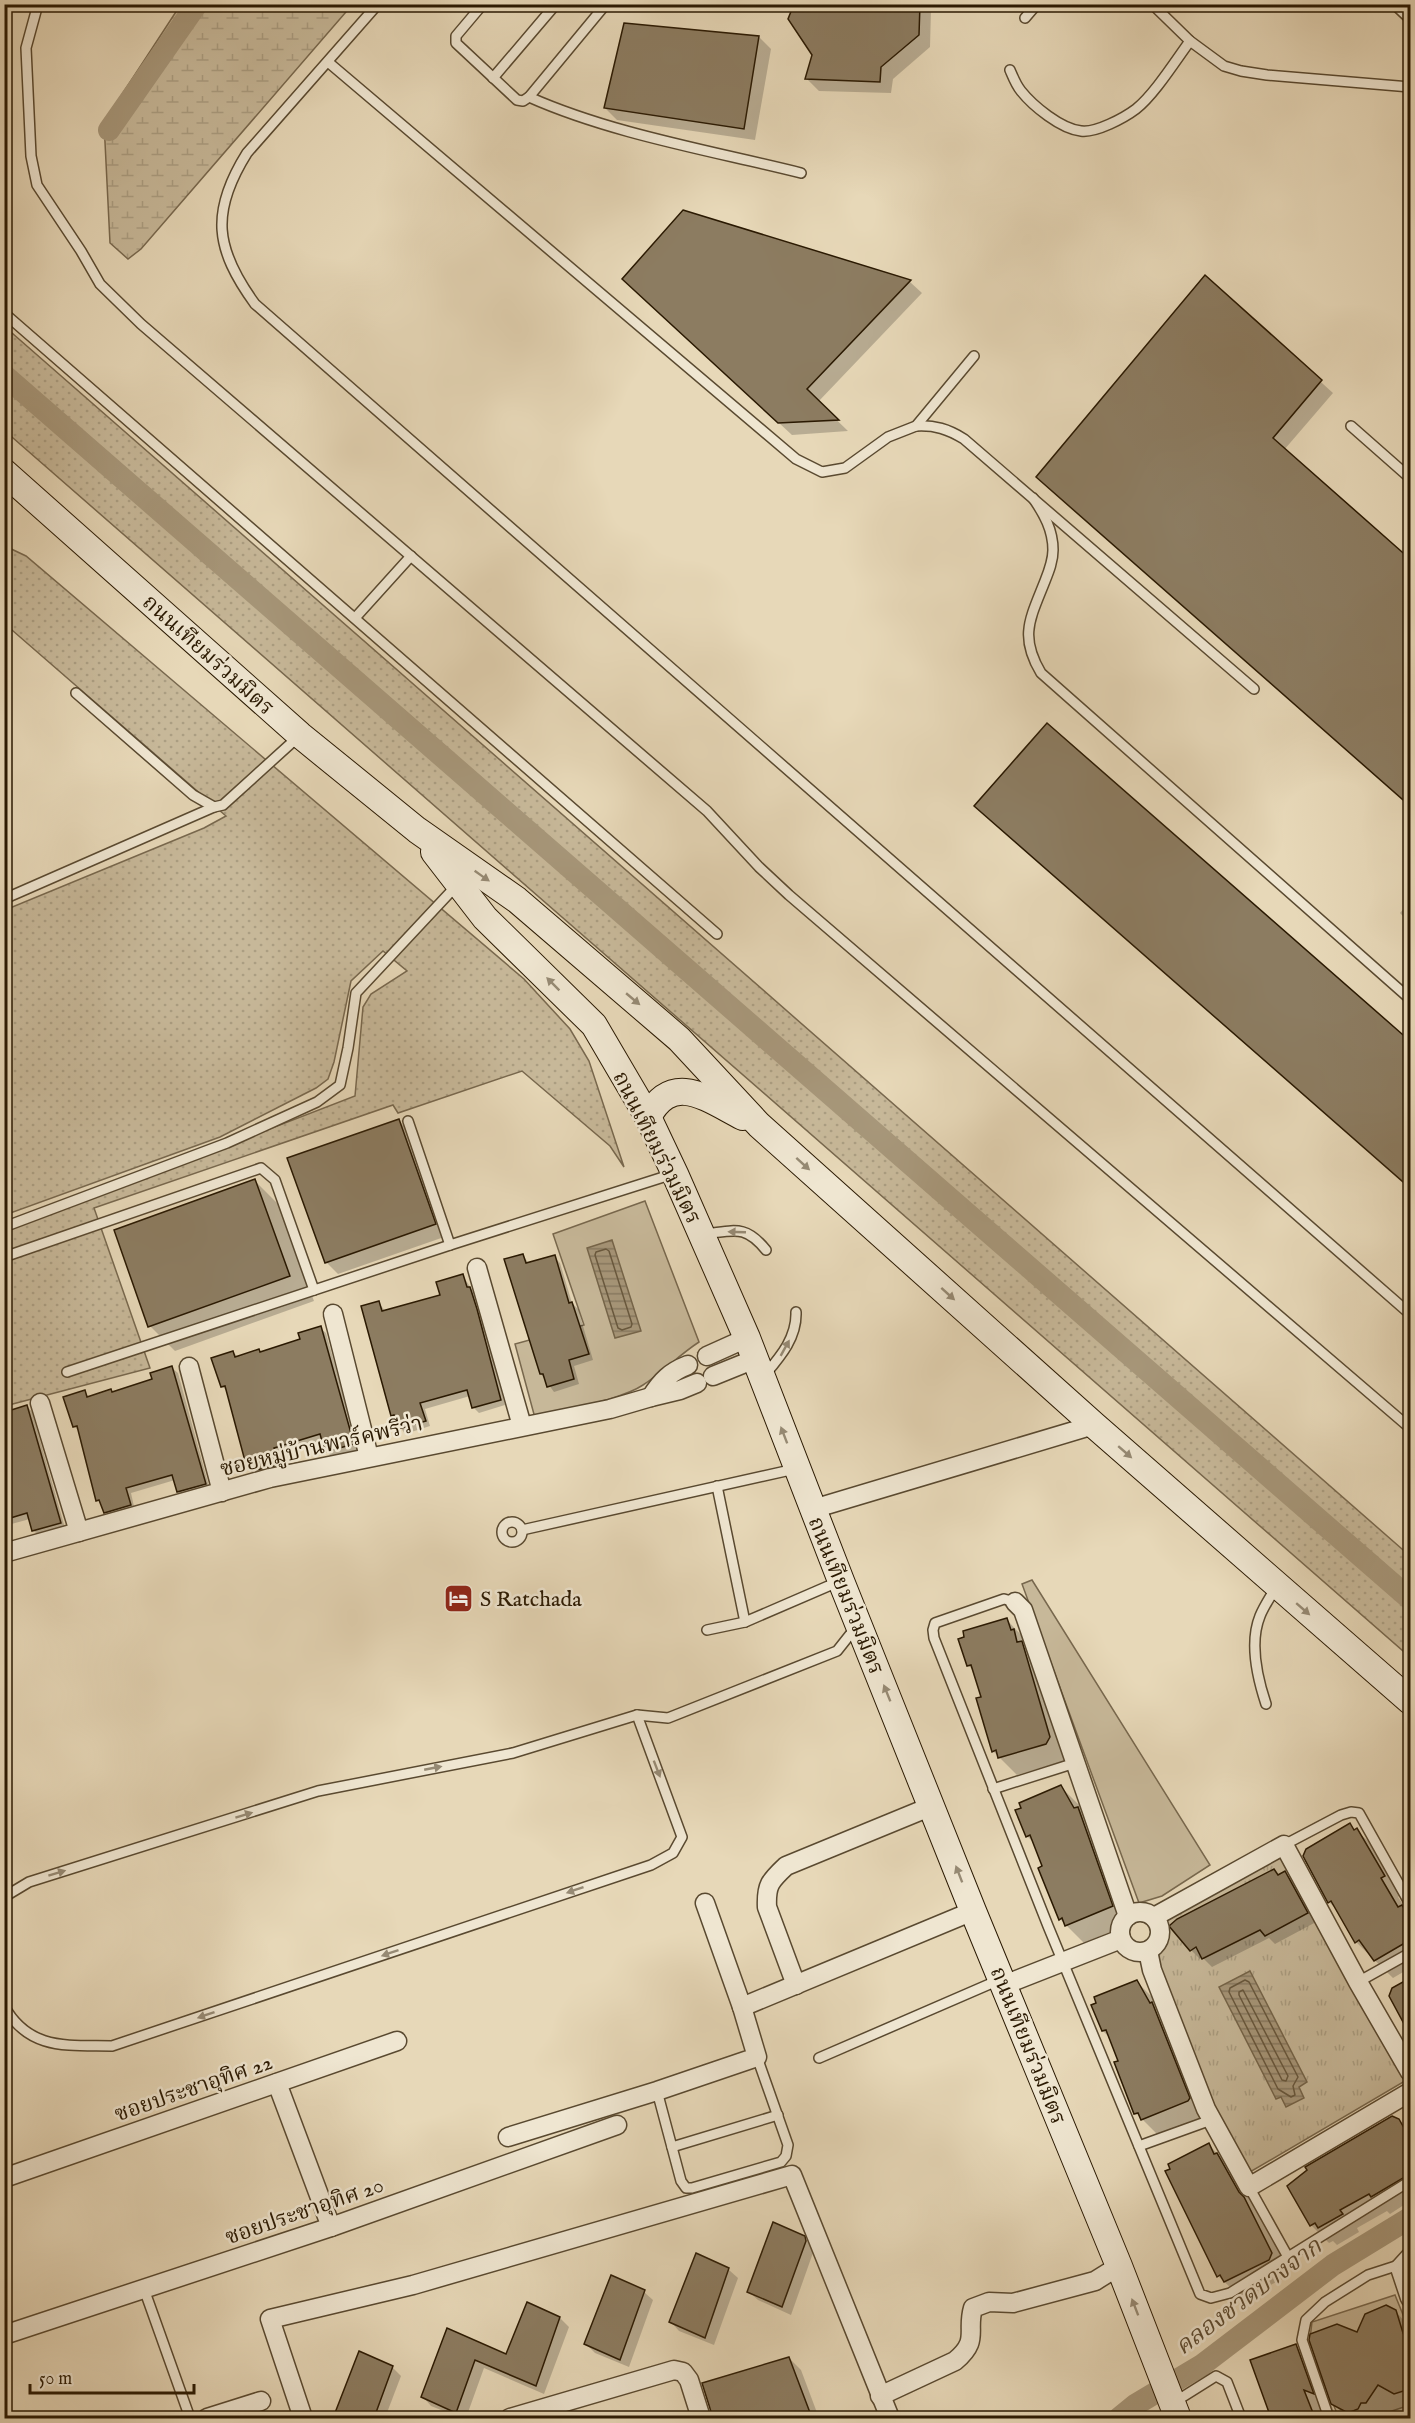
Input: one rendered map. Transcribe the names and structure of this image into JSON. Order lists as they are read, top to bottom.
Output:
{
  "streets": {
    "street": [
      "ถนนเทียมร่วมมิตร",
      "ซอยหมู่บ้านพาร์คพรีว่า",
      "ซอยประชาอุทิศ 22",
      "ซอยประชาอุทิศ 20"
    ]
  },
  "crossings": [
    ["ถนนเทียมร่วมมิตร", "ซอยหมู่บ้านพาร์คพรีว่า"]
  ],
  "water": ["คลองชวดบางจาก"],
  "places": {
    "hotel": ["S Ratchada"]
  },
  "scale_bar": "50 m"
}
